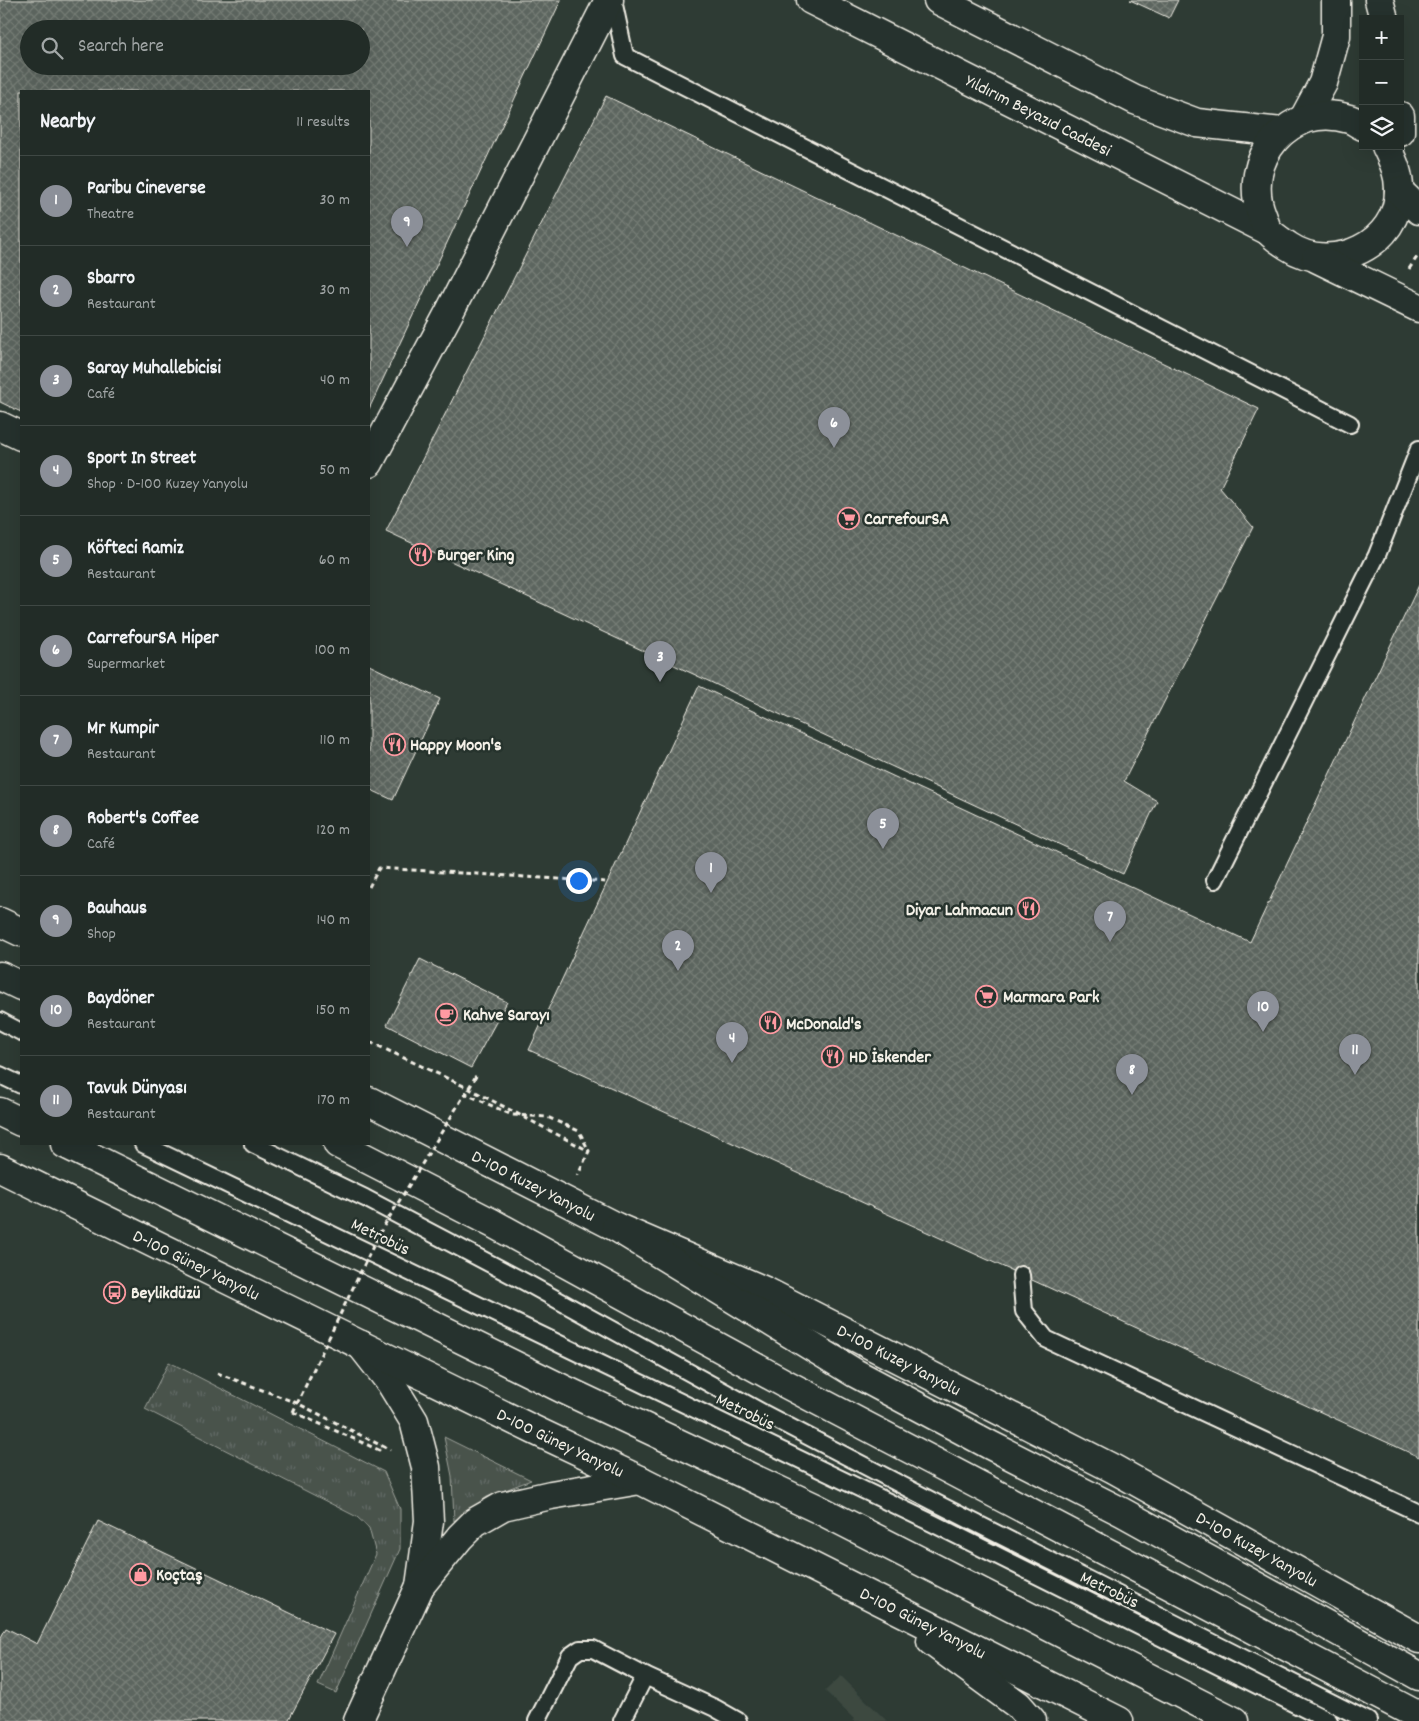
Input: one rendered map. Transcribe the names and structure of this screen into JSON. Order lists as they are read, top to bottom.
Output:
{
  "streets": {
    "main road": ["Yıldırım Beyazıd Caddesi", "D-100 Kuzey Yanyolu", "D-100 Güney Yanyolu"],
    "lane": ["Metrobüs"]
  },
  "places": {
    "supermarket": ["CarrefourSA", "Marmara Park"],
    "restaurant": [
      "Burger King",
      "Happy Moon's",
      "Diyar Lahmacun",
      "McDonald's",
      "HD İskender"
    ],
    "cafe": ["Kahve Sarayı"],
    "bus stop": ["Beylikdüzü"],
    "shop": ["Koçtaş"]
  },
  "page": {
    "map_buttons": ["+", "−"],
    "search": "Search here",
    "heading": ["Nearby", "11 results"],
    "list": [
      {
        "mark": "1",
        "name": "Paribu Cineverse",
        "note": "Theatre",
        "value": "30 m"
      },
      {
        "mark": "2",
        "name": "Sbarro",
        "note": "Restaurant",
        "value": "30 m"
      },
      {
        "mark": "3",
        "name": "Saray Muhallebicisi",
        "note": "Café",
        "value": "40 m"
      },
      {
        "mark": "4",
        "name": "Sport In Street",
        "note": "Shop · D-100 Kuzey Yanyolu",
        "value": "50 m"
      },
      {
        "mark": "5",
        "name": "Köfteci Ramiz",
        "note": "Restaurant",
        "value": "60 m"
      },
      {
        "mark": "6",
        "name": "CarrefourSA Hiper",
        "note": "Supermarket",
        "value": "100 m"
      },
      {
        "mark": "7",
        "name": "Mr Kumpir",
        "note": "Restaurant",
        "value": "110 m"
      },
      {
        "mark": "8",
        "name": "Robert's Coffee",
        "note": "Café",
        "value": "120 m"
      },
      {
        "mark": "9",
        "name": "Bauhaus",
        "note": "Shop",
        "value": "140 m"
      },
      {
        "mark": "10",
        "name": "Baydöner",
        "note": "Restaurant",
        "value": "150 m"
      },
      {
        "mark": "11",
        "name": "Tavuk Dünyası",
        "note": "Restaurant",
        "value": "170 m"
      }
    ],
    "pins": [
      "9",
      "6",
      "3",
      "5",
      "1",
      "7",
      "2",
      "10",
      "4",
      "11",
      "8"
    ]
  }
}
